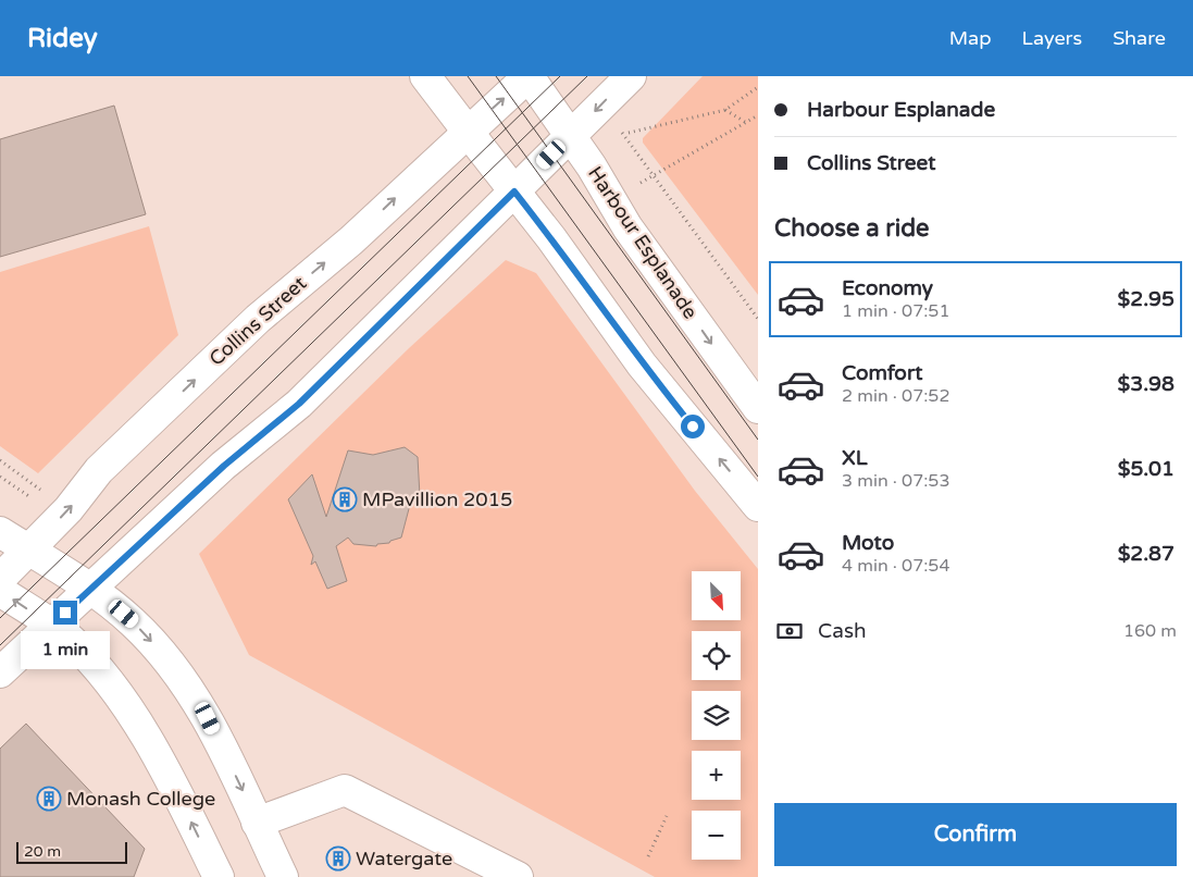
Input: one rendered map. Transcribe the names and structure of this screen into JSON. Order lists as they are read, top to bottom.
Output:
{
  "streets": {
    "street": ["Harbour Esplanade", "Collins Street"]
  },
  "crossings": [
    ["Harbour Esplanade", "Collins Street"]
  ],
  "places": {
    "building": ["MPavillion 2015", "Monash College", "Watergate"]
  },
  "scale_bar": "20 m",
  "north": "bottom right",
  "page": {
    "header": "Ridey",
    "nav": ["Map", "Layers", "Share"],
    "banner": ["Harbour Esplanade", "Collins Street"],
    "heading": "Choose a ride",
    "list": [
      {
        "name": "Economy",
        "note": "1 min · 07:51",
        "value": "$2.95"
      },
      {
        "name": "Comfort",
        "note": "2 min · 07:52",
        "value": "$3.98"
      },
      {
        "name": "XL",
        "note": "3 min · 07:53",
        "value": "$5.01"
      },
      {
        "name": "Moto",
        "note": "4 min · 07:54",
        "value": "$2.87"
      }
    ],
    "map_buttons": ["+", "−"],
    "pay": ["Cash", "160 m"],
    "bubble": "1 min",
    "buttons": "Confirm",
    "scale": "20 m"
  }
}
